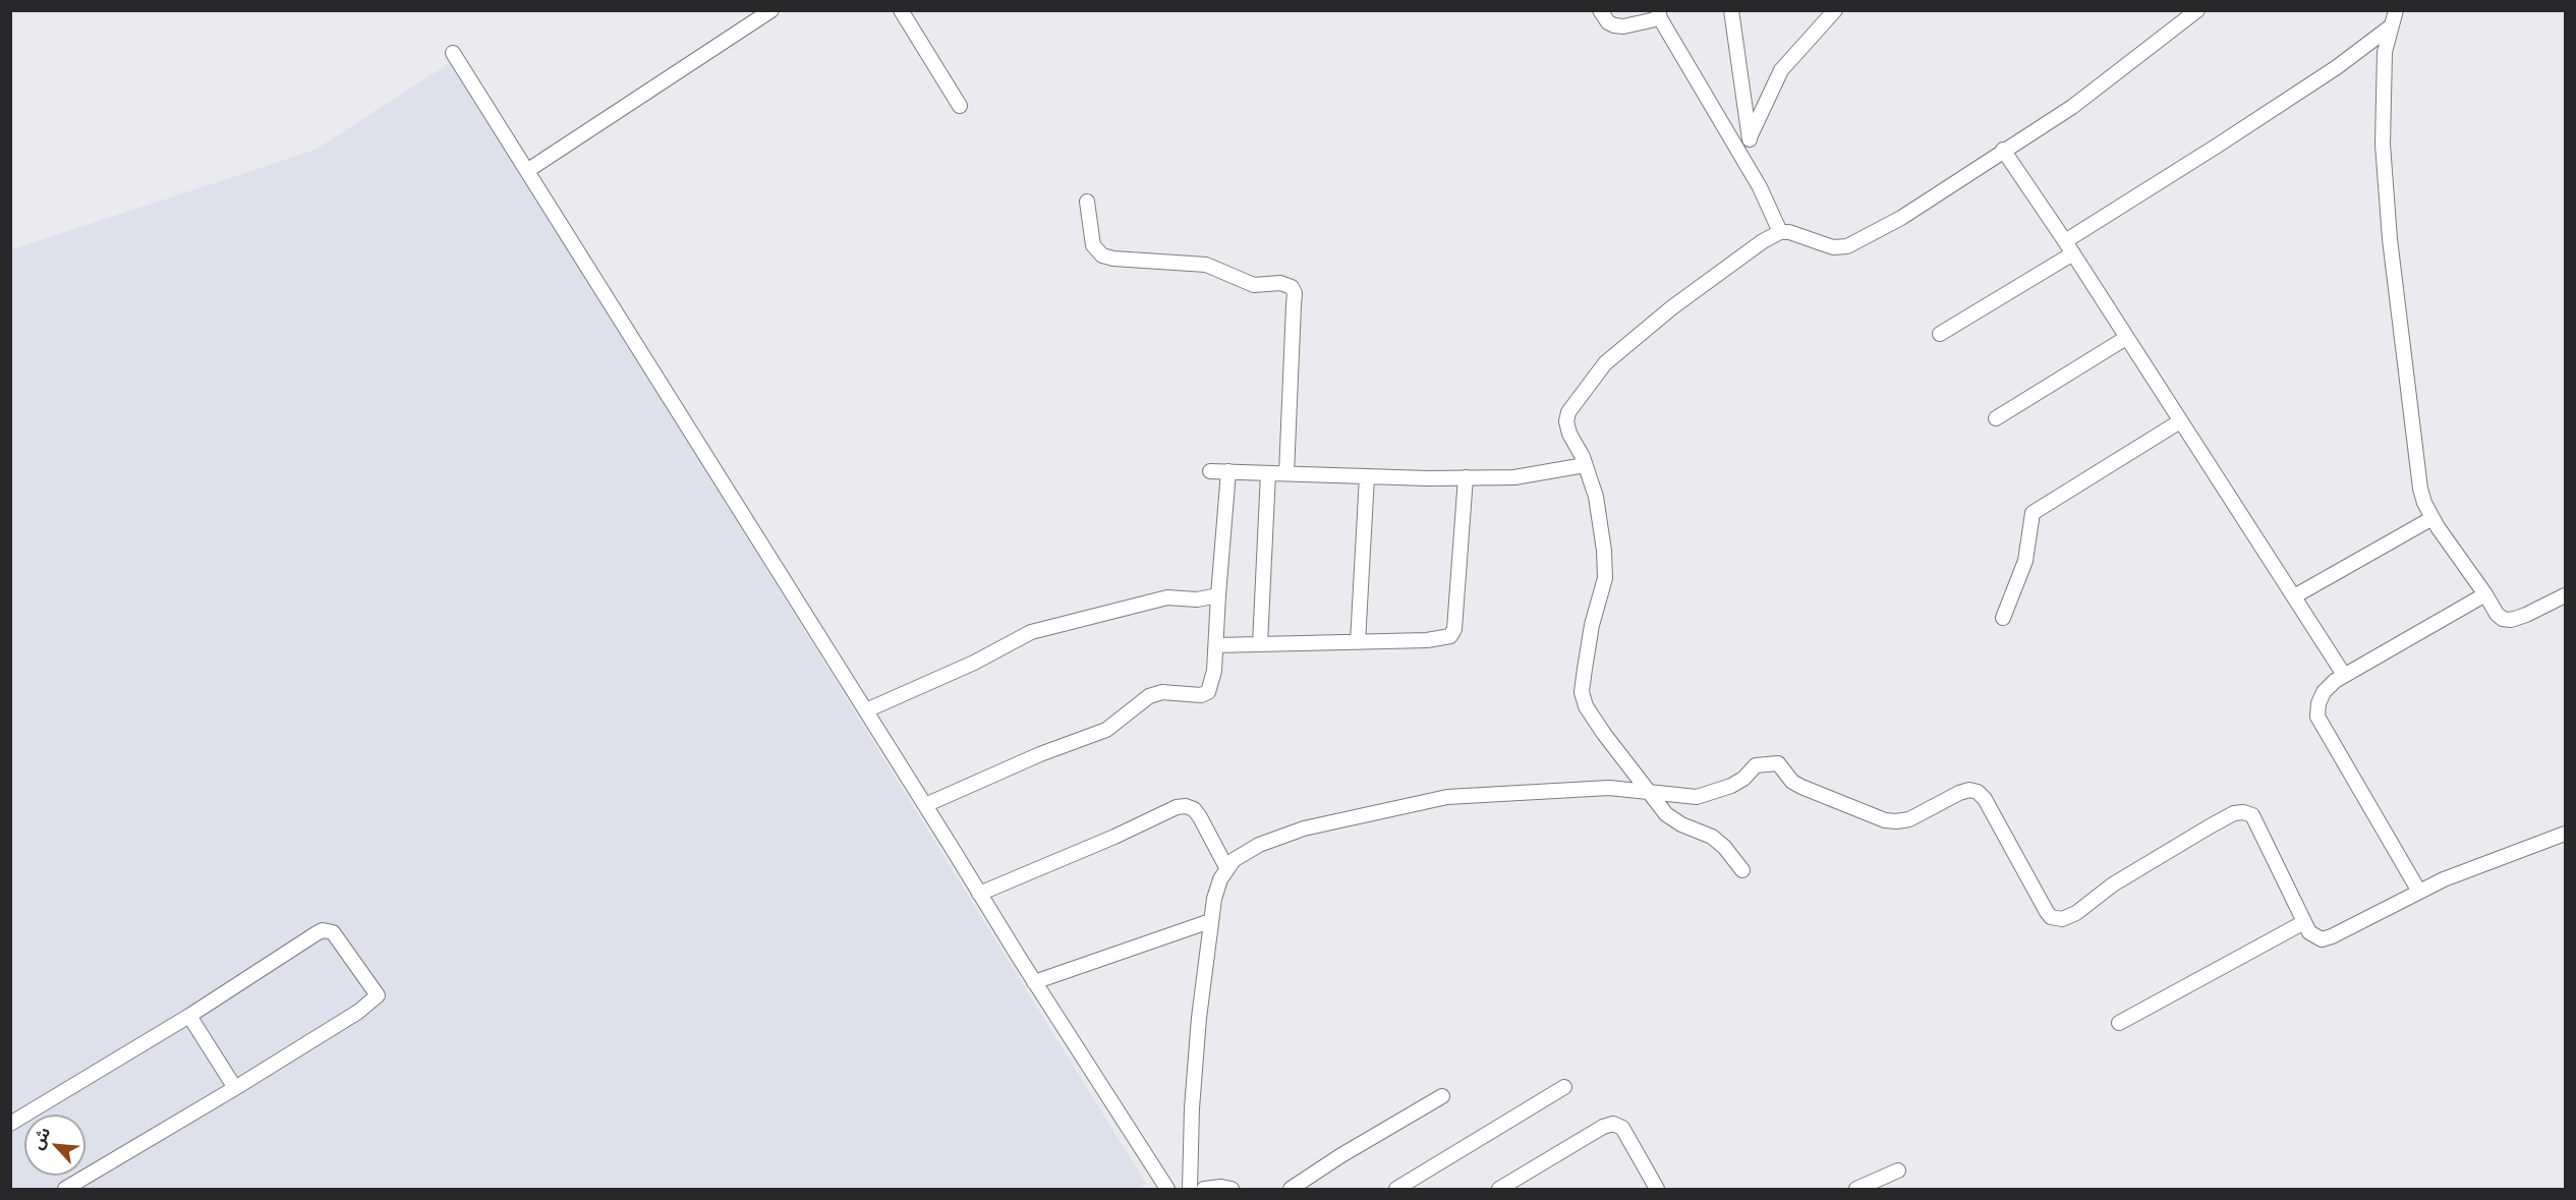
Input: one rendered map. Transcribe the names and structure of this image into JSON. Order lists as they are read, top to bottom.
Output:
{
  "north": "top left"
}
